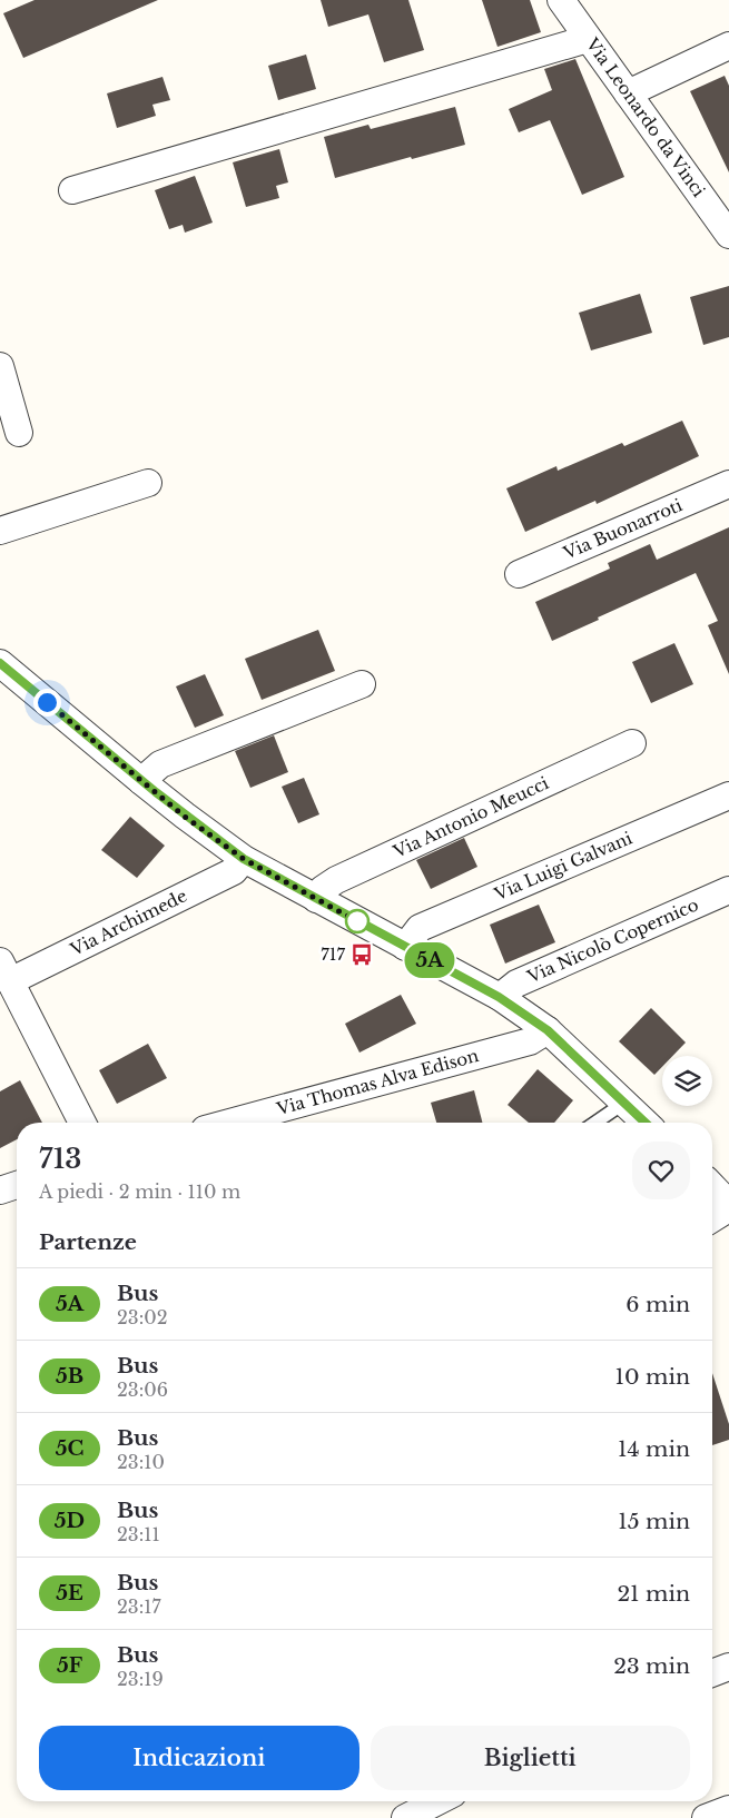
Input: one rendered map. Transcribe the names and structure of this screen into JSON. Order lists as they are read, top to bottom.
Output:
{
  "streets": {
    "street": [
      "Via Leonardo da Vinci",
      "Via Buonarroti",
      "Via Antonio Meucci",
      "Via Luigi Galvani",
      "Via Archimede",
      "Via Nicolò Copernico",
      "Via Thomas Alva Edison"
    ]
  },
  "places": {
    "bus stop": ["717"]
  },
  "lines": ["bus line 5A"],
  "page": {
    "on_map": "5A",
    "heading": [
      ["713", "A piedi · 2 min · 110 m"],
      "Partenze"
    ],
    "list": [
      {
        "mark": "5A",
        "name": "Bus",
        "note": "23:02",
        "value": "6 min"
      },
      {
        "mark": "5B",
        "name": "Bus",
        "note": "23:06",
        "value": "10 min"
      },
      {
        "mark": "5C",
        "name": "Bus",
        "note": "23:10",
        "value": "14 min"
      },
      {
        "mark": "5D",
        "name": "Bus",
        "note": "23:11",
        "value": "15 min"
      },
      {
        "mark": "5E",
        "name": "Bus",
        "note": "23:17",
        "value": "21 min"
      },
      {
        "mark": "5F",
        "name": "Bus",
        "note": "23:19",
        "value": "23 min"
      }
    ],
    "buttons": ["Indicazioni", "Biglietti"]
  }
}
